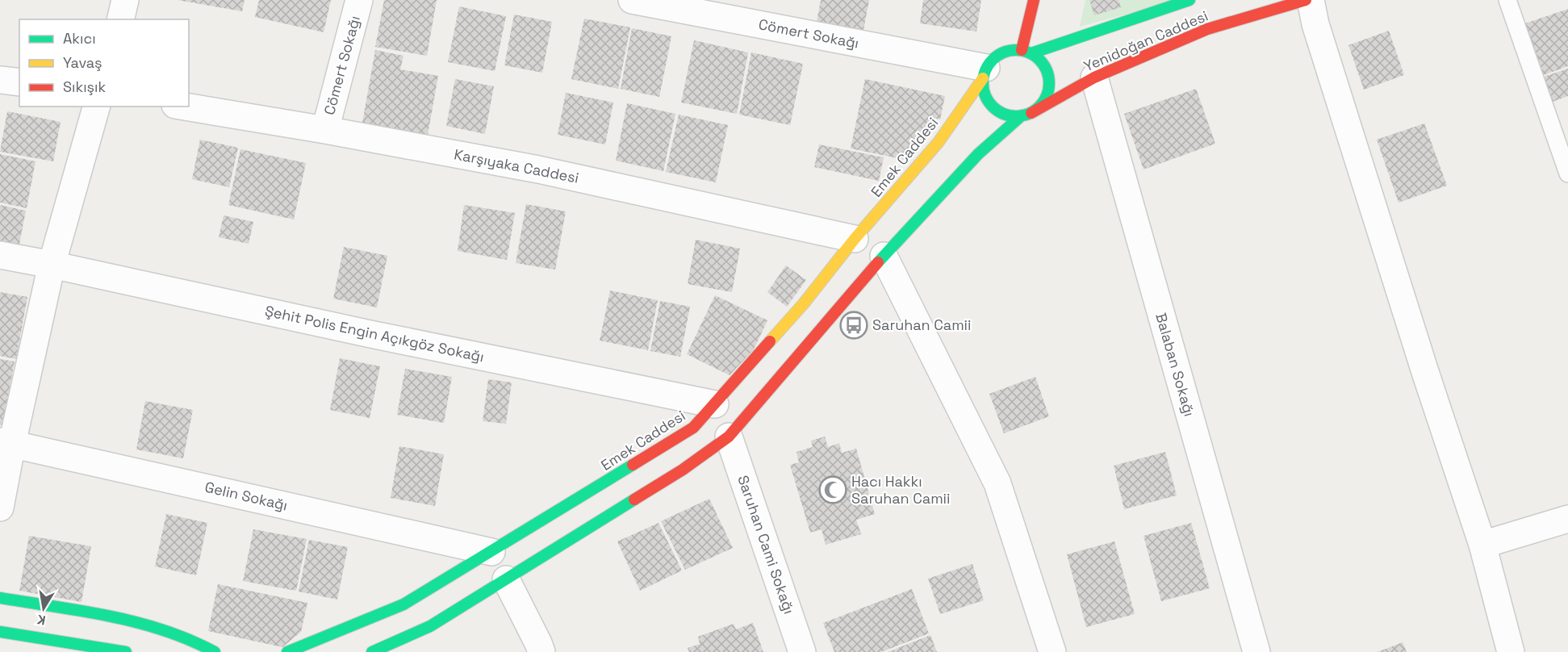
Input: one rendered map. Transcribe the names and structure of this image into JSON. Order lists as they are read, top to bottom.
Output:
{
  "streets": {
    "street": [
      "Cömert Sokağı",
      "Yenidoğan Caddesi",
      "Emek Caddesi",
      "Karşıyaka Caddesi",
      "Şehit Polis Engin Açıkgöz Sokağı",
      "Balaban Sokağı",
      "Gelin Sokağı",
      "Saruhan Cami Sokağı"
    ]
  },
  "crossings": [
    ["Cömert Sokağı", "Yenidoğan Caddesi"],
    ["Cömert Sokağı", "Emek Caddesi"],
    ["Cömert Sokağı", "Karşıyaka Caddesi"],
    ["Yenidoğan Caddesi", "Emek Caddesi"],
    ["Yenidoğan Caddesi", "Balaban Sokağı"],
    ["Emek Caddesi", "Karşıyaka Caddesi"],
    ["Emek Caddesi", "Şehit Polis Engin Açıkgöz Sokağı"],
    ["Emek Caddesi", "Gelin Sokağı"],
    ["Emek Caddesi", "Saruhan Cami Sokağı"]
  ],
  "places": {
    "bus stop": ["Saruhan Camii"],
    "mosque": ["Hacı Hakkı Saruhan Camii"]
  },
  "legend": ["Akıcı", "Yavaş", "Sıkışık"],
  "north": "bottom"
}
